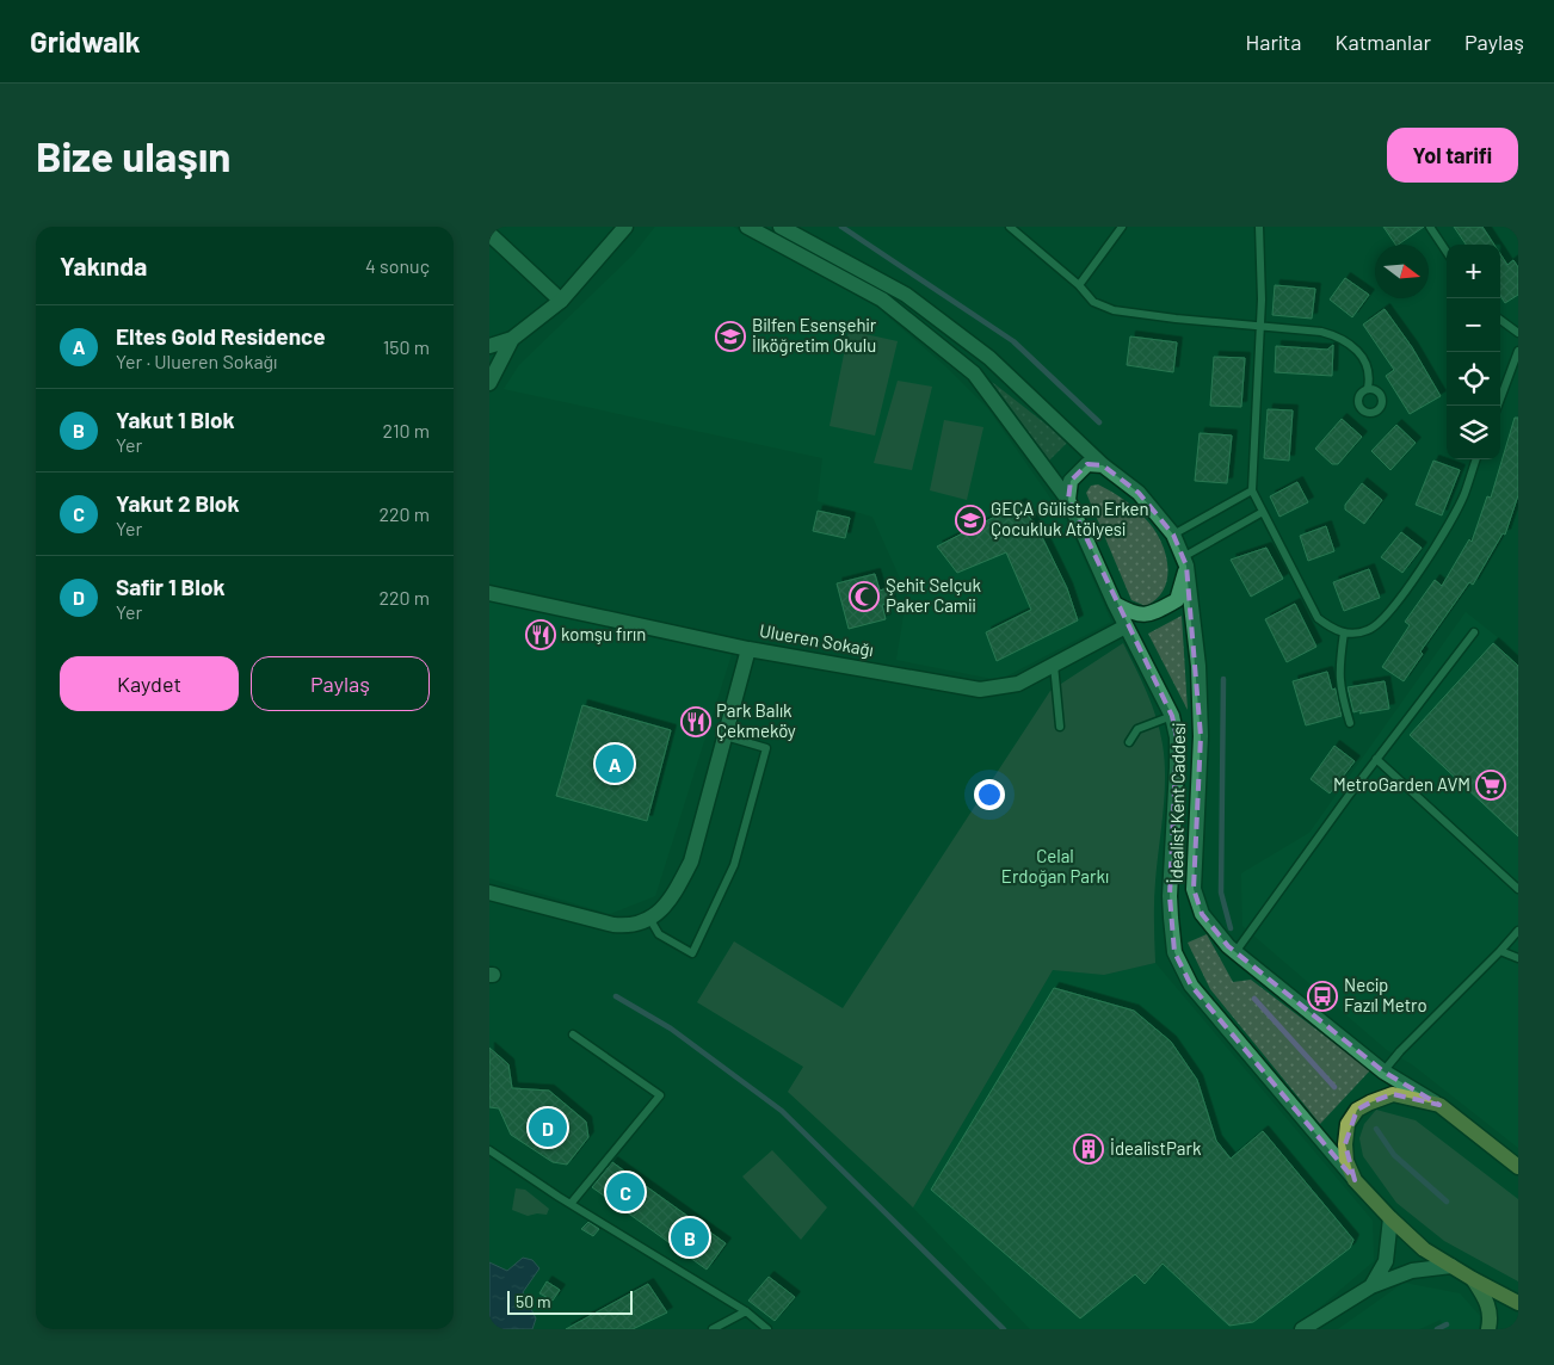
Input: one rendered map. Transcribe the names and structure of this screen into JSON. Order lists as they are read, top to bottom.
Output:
{
  "streets": {
    "main road": ["İdealist Kent Caddesi"],
    "street": ["Ulueren Sokağı"]
  },
  "crossings": [
    ["Ulueren Sokağı", "İdealist Kent Caddesi"]
  ],
  "parks": ["Celal Erdoğan Parkı"],
  "places": {
    "school or university": ["Bilfen Esenşehir İlköğretim Okulu", "GEÇA Gülistan Erken Çocukluk Atölyesi"],
    "mosque": ["Şehit Selçuk Paker Camii"],
    "restaurant": ["komşu fırın", "Park Balık Çekmeköy"],
    "supermarket": ["MetroGarden AVM"],
    "bus stop": ["Necip Fazıl Metro"],
    "building": ["İdealistPark"]
  },
  "scale_bar": "50 m",
  "north": "right",
  "page": {
    "header": "Gridwalk",
    "nav": ["Harita", "Katmanlar", "Paylaş"],
    "buttons": [
      "Yol tarifi",
      ["Kaydet", "Paylaş"]
    ],
    "title": "Bize ulaşın",
    "heading": ["Yakında", "4 sonuç"],
    "map_buttons": ["+", "−"],
    "list": [
      {
        "mark": "A",
        "name": "Eltes Gold Residence",
        "note": "Yer · Ulueren Sokağı",
        "value": "150 m"
      },
      {
        "mark": "B",
        "name": "Yakut 1 Blok",
        "note": "Yer",
        "value": "210 m"
      },
      {
        "mark": "C",
        "name": "Yakut 2 Blok",
        "note": "Yer",
        "value": "220 m"
      },
      {
        "mark": "D",
        "name": "Safir 1 Blok",
        "note": "Yer",
        "value": "220 m"
      }
    ],
    "pins": [
      "A",
      "D",
      "C",
      "B"
    ],
    "scale": "50 m"
  }
}
